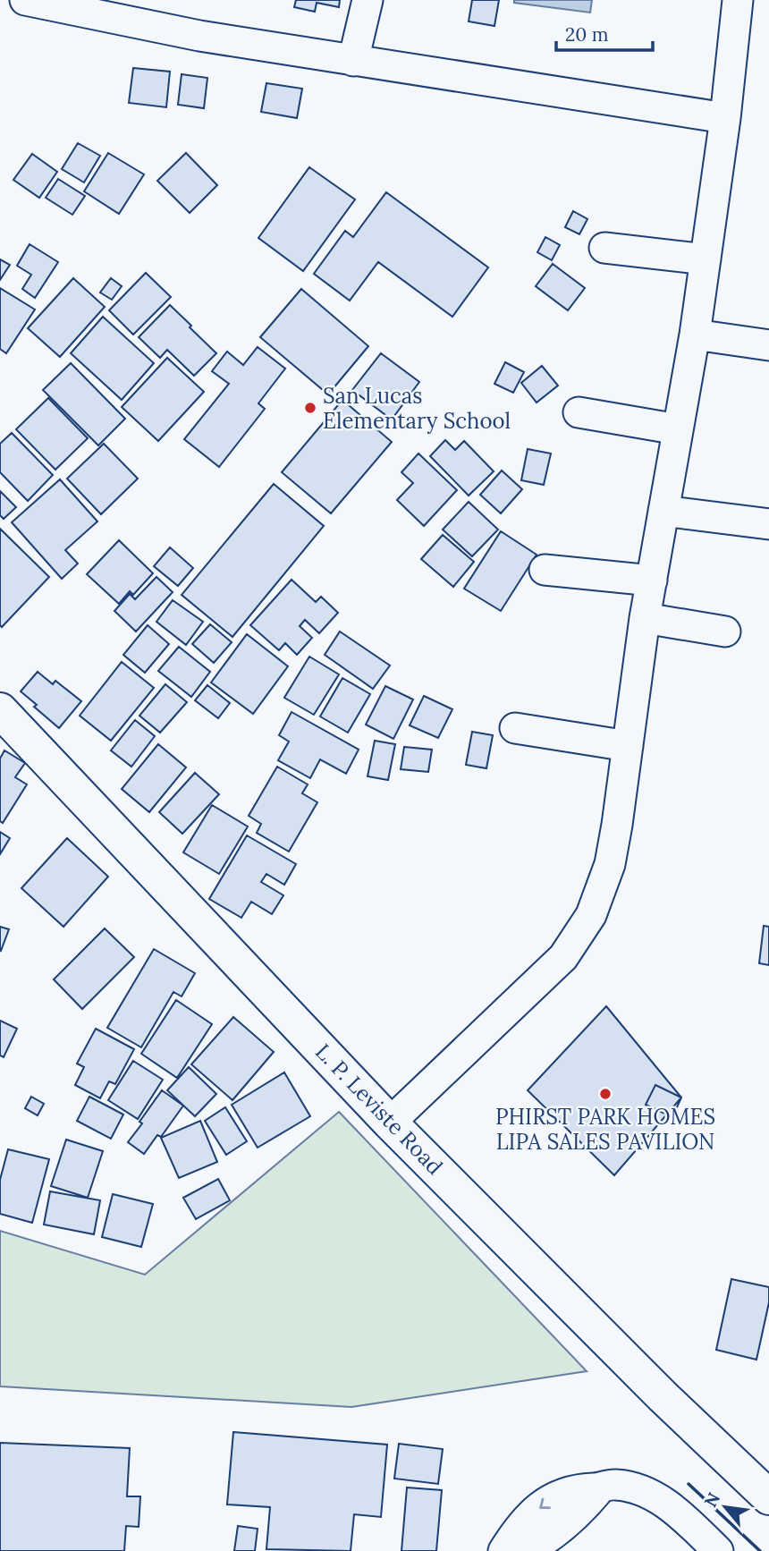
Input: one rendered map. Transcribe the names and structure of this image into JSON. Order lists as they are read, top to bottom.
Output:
{
  "streets": {
    "main road": ["L. P. Leviste Road"]
  },
  "places": ["San Lucas Elementary School", "PHIRST PARK HOMES LIPA SALES PAVILION"],
  "scale_bar": "20 m",
  "north": "top left"
}
